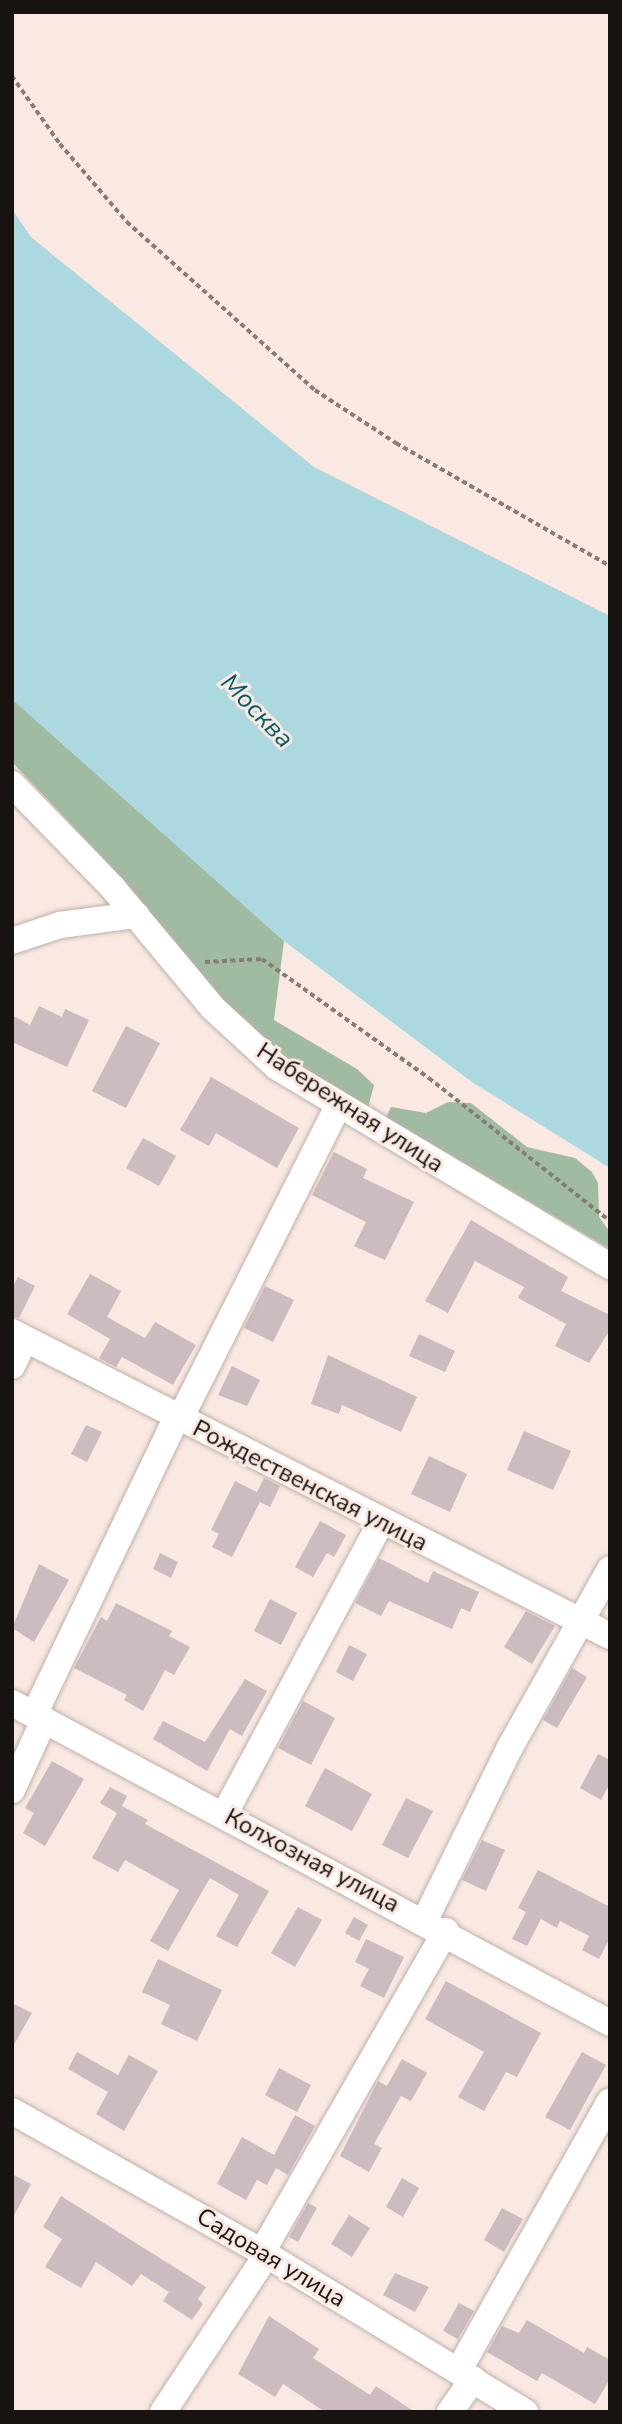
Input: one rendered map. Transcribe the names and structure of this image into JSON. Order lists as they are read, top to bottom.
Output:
{
  "streets": {
    "street": [
      "Набережная улица",
      "Рождественская улица",
      "Колхозная улица",
      "Садовая улица"
    ]
  },
  "water": ["Москва"]
}
